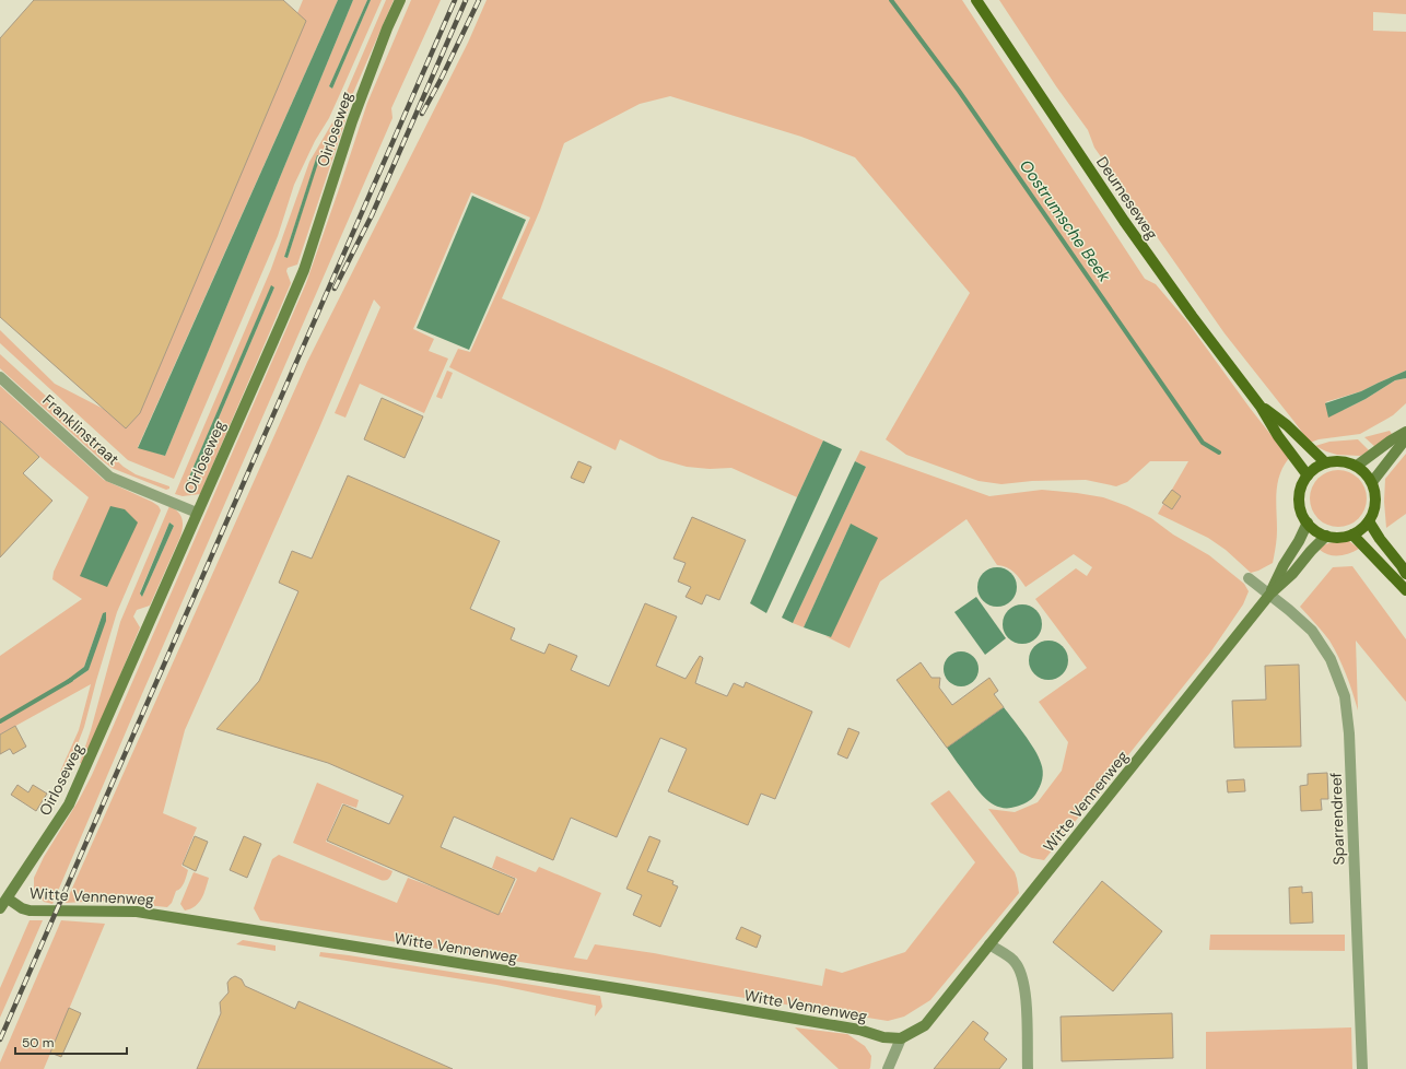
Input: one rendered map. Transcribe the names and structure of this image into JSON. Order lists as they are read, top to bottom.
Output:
{
  "streets": {
    "main road": ["Deurneseweg"],
    "street": [
      "Oirloseweg",
      "Franklinstraat",
      "Witte Vennenweg",
      "Sparrendreef"
    ]
  },
  "crossings": [
    ["Oirloseweg", "Franklinstraat"],
    ["Oirloseweg", "Witte Vennenweg"],
    ["Deurneseweg", "Witte Vennenweg"],
    ["Witte Vennenweg", "Sparrendreef"]
  ],
  "water": ["Oostrumsche Beek"],
  "scale_bar": "50 m"
}
